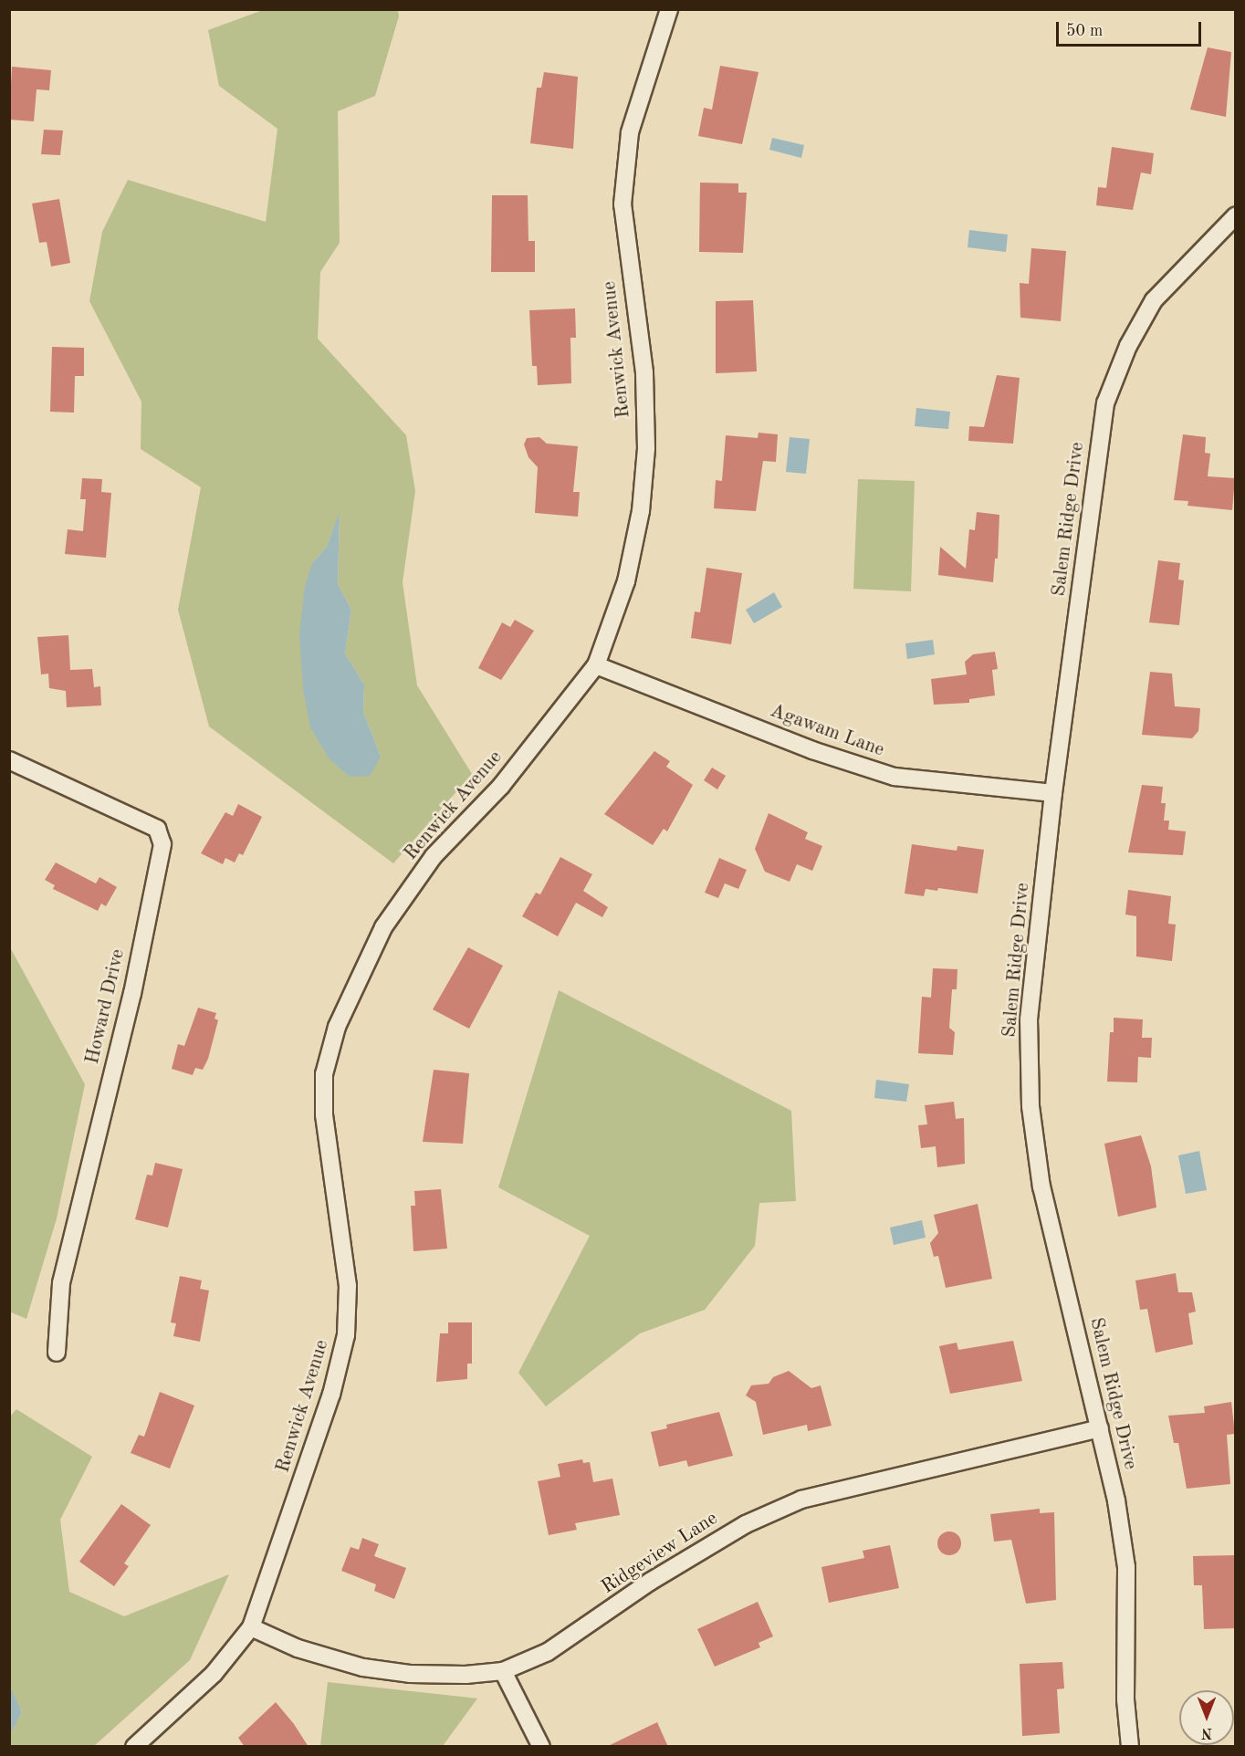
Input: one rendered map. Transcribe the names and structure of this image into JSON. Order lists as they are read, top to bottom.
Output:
{
  "streets": {
    "street": [
      "Renwick Avenue",
      "Salem Ridge Drive",
      "Agawam Lane",
      "Howard Drive",
      "Ridgeview Lane"
    ]
  },
  "crossings": [
    ["Renwick Avenue", "Agawam Lane"],
    ["Renwick Avenue", "Ridgeview Lane"],
    ["Salem Ridge Drive", "Agawam Lane"],
    ["Salem Ridge Drive", "Ridgeview Lane"]
  ],
  "scale_bar": "50 m",
  "north": "bottom"
}
